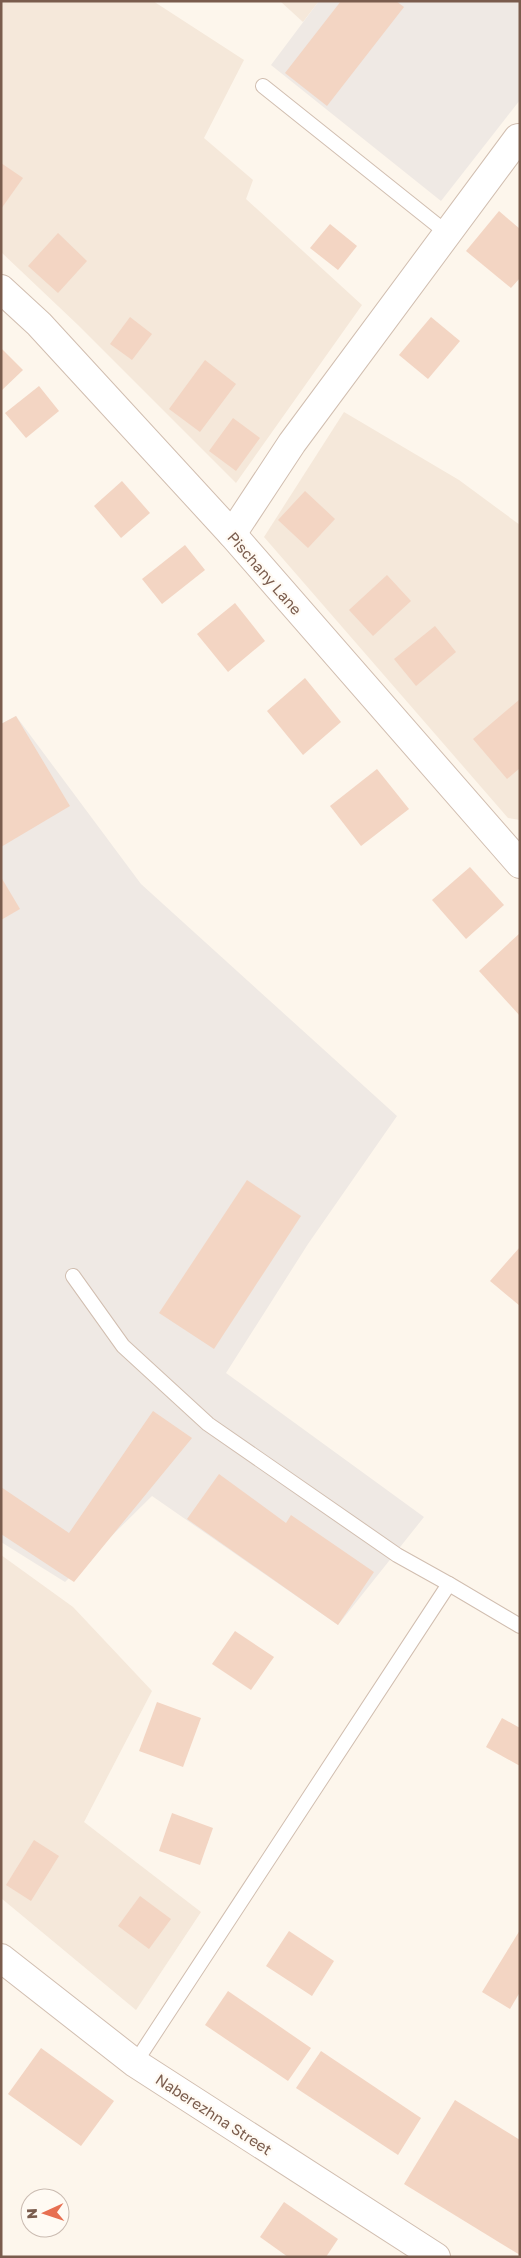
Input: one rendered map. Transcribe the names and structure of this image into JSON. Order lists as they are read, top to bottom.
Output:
{
  "streets": {
    "street": ["Pischany Lane", "Naberezhna Street"]
  },
  "north": "left"
}
